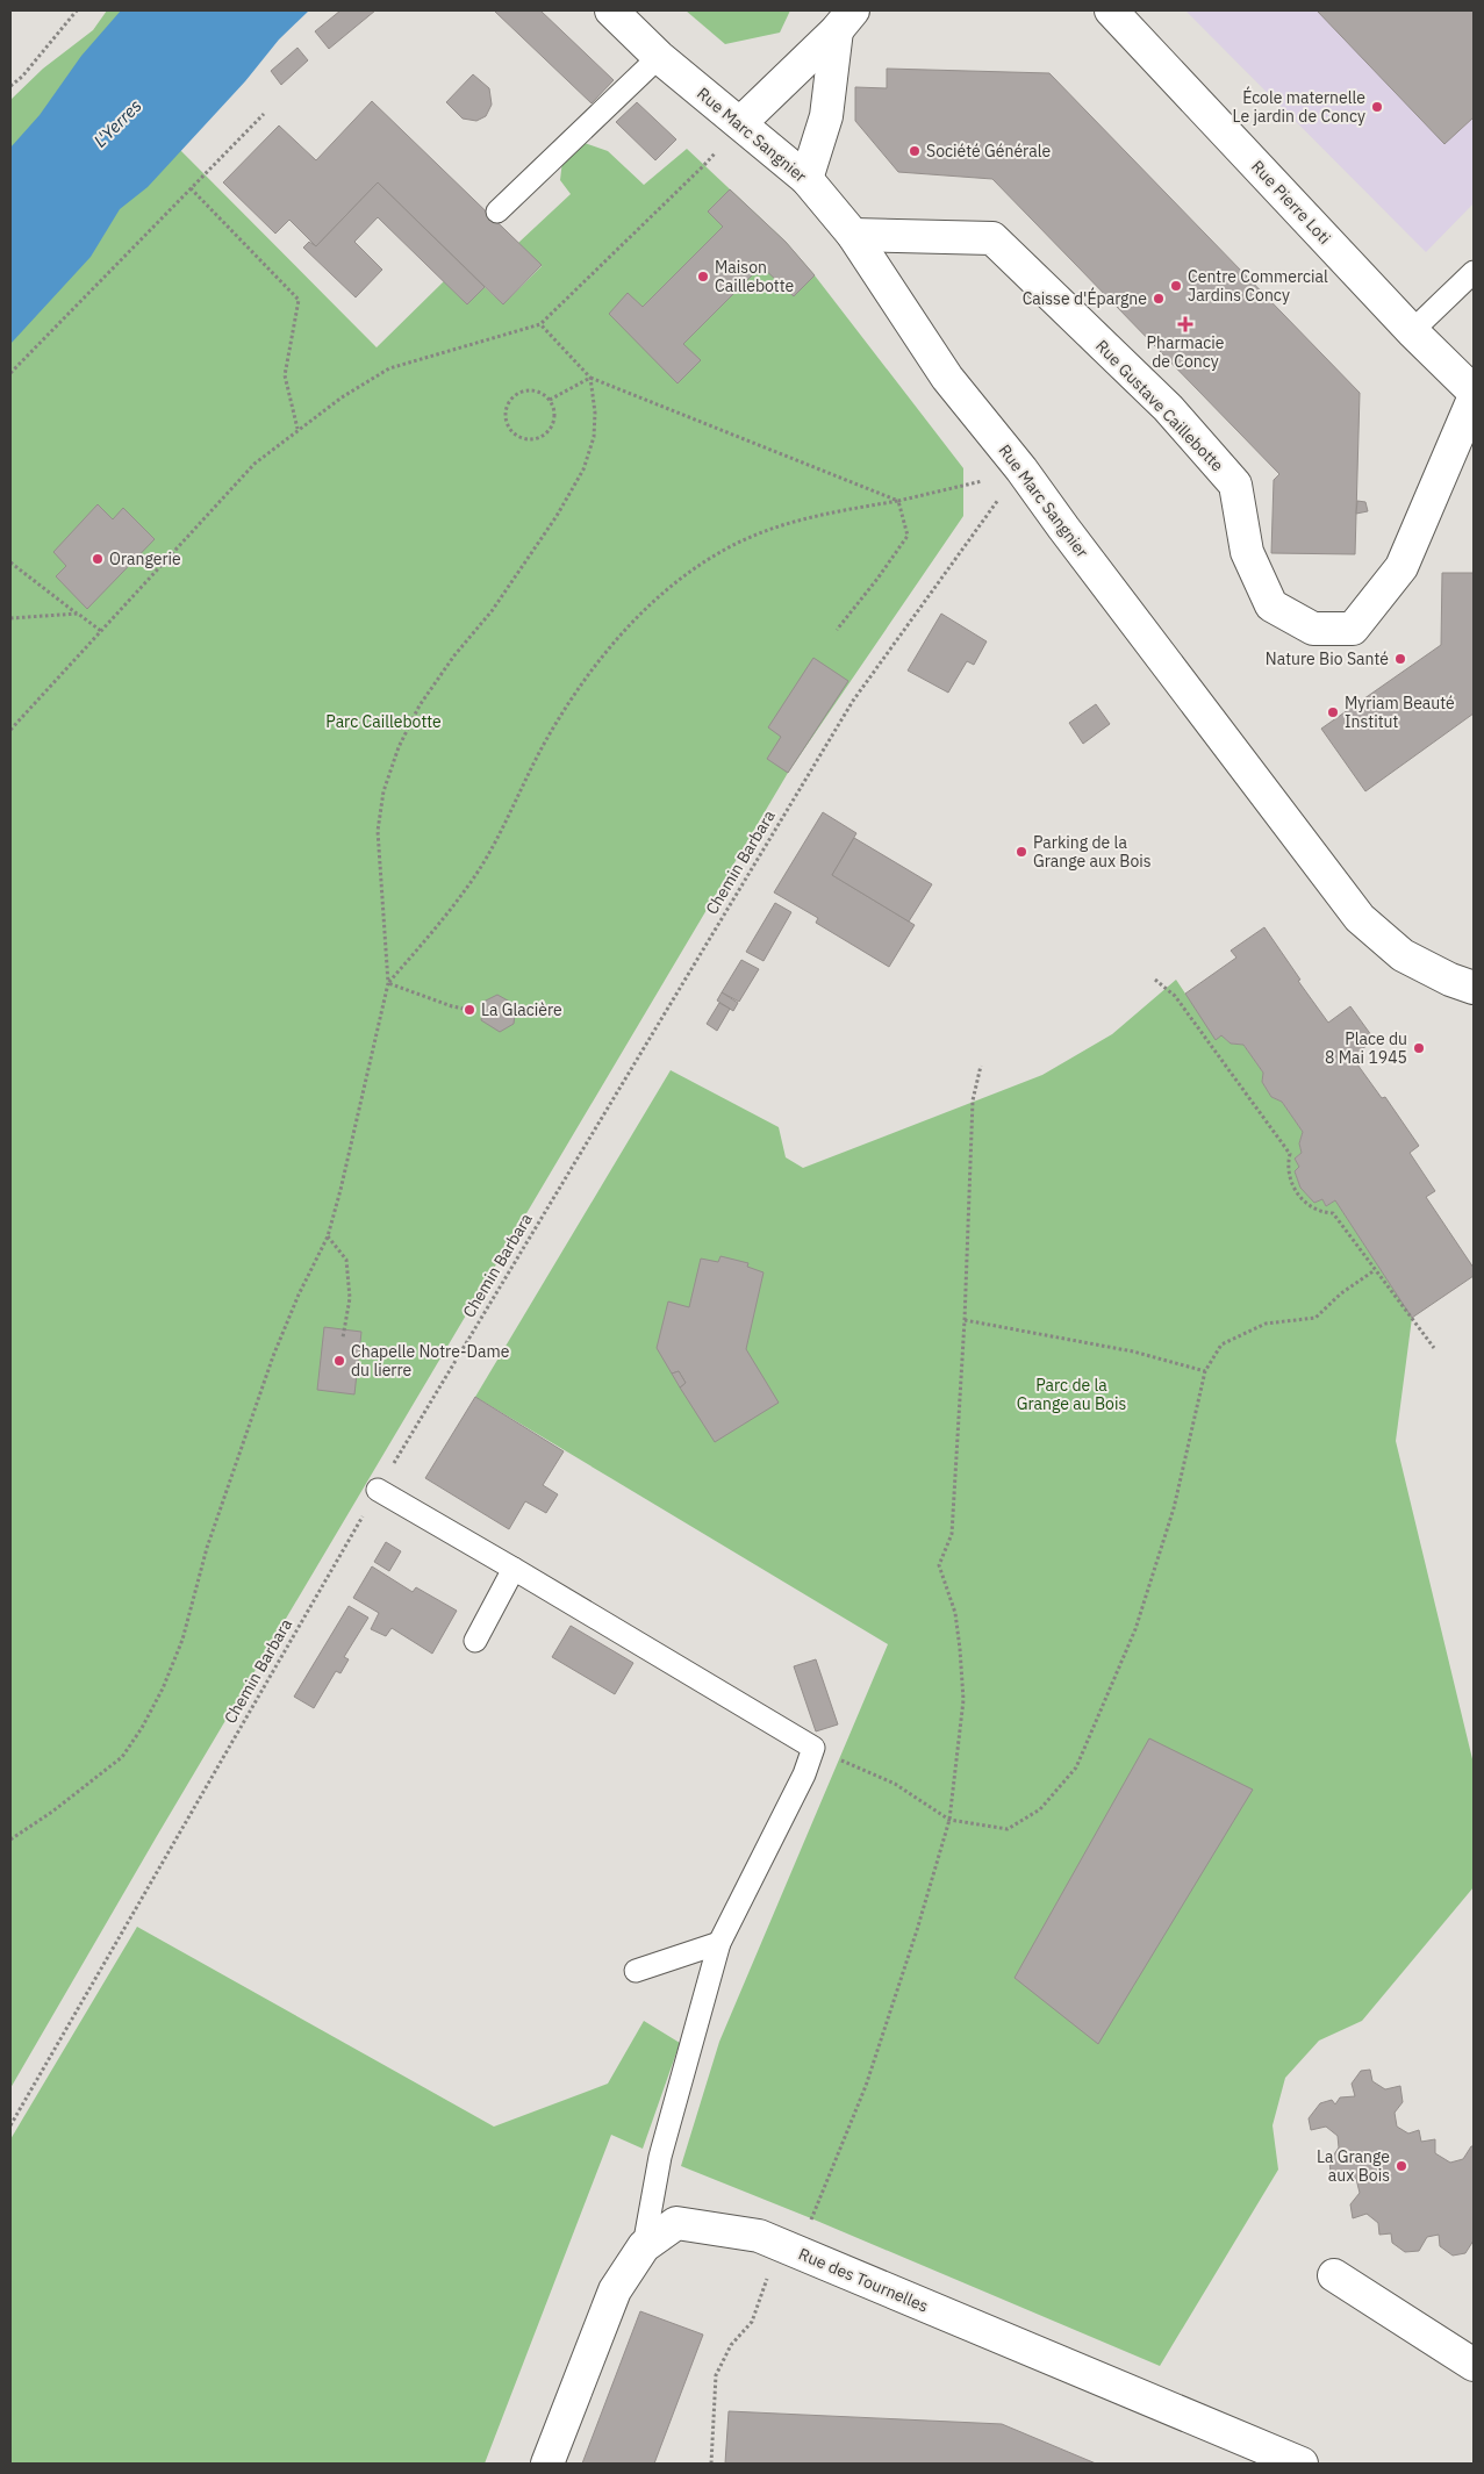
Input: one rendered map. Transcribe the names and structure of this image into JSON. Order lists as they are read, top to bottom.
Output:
{
  "streets": {
    "street": [
      "Rue Marc Sangnier",
      "Rue Pierre Loti",
      "Rue Gustave Caillebotte",
      "Rue des Tournelles"
    ],
    "path": ["Chemin Barbara"]
  },
  "crossings": [
    ["Rue Marc Sangnier", "Rue Gustave Caillebotte"],
    ["Rue Marc Sangnier", "Chemin Barbara"]
  ],
  "water": ["L'Yerres"],
  "parks": ["Parc Caillebotte", "Parc de la Grange au Bois"],
  "places": {
    "other": [
      "École maternelle Le jardin de Concy",
      "Société Générale",
      "Maison Caillebotte",
      "Centre Commercial Jardins Concy",
      "Caisse d'Épargne",
      "Orangerie",
      "Nature Bio Santé",
      "Myriam Beauté Institut",
      "Parking de la Grange aux Bois",
      "La Glacière",
      "Place du 8 Mai 1945",
      "Chapelle Notre-Dame du lierre",
      "La Grange aux Bois"
    ],
    "health": ["Pharmacie de Concy"]
  }
}
